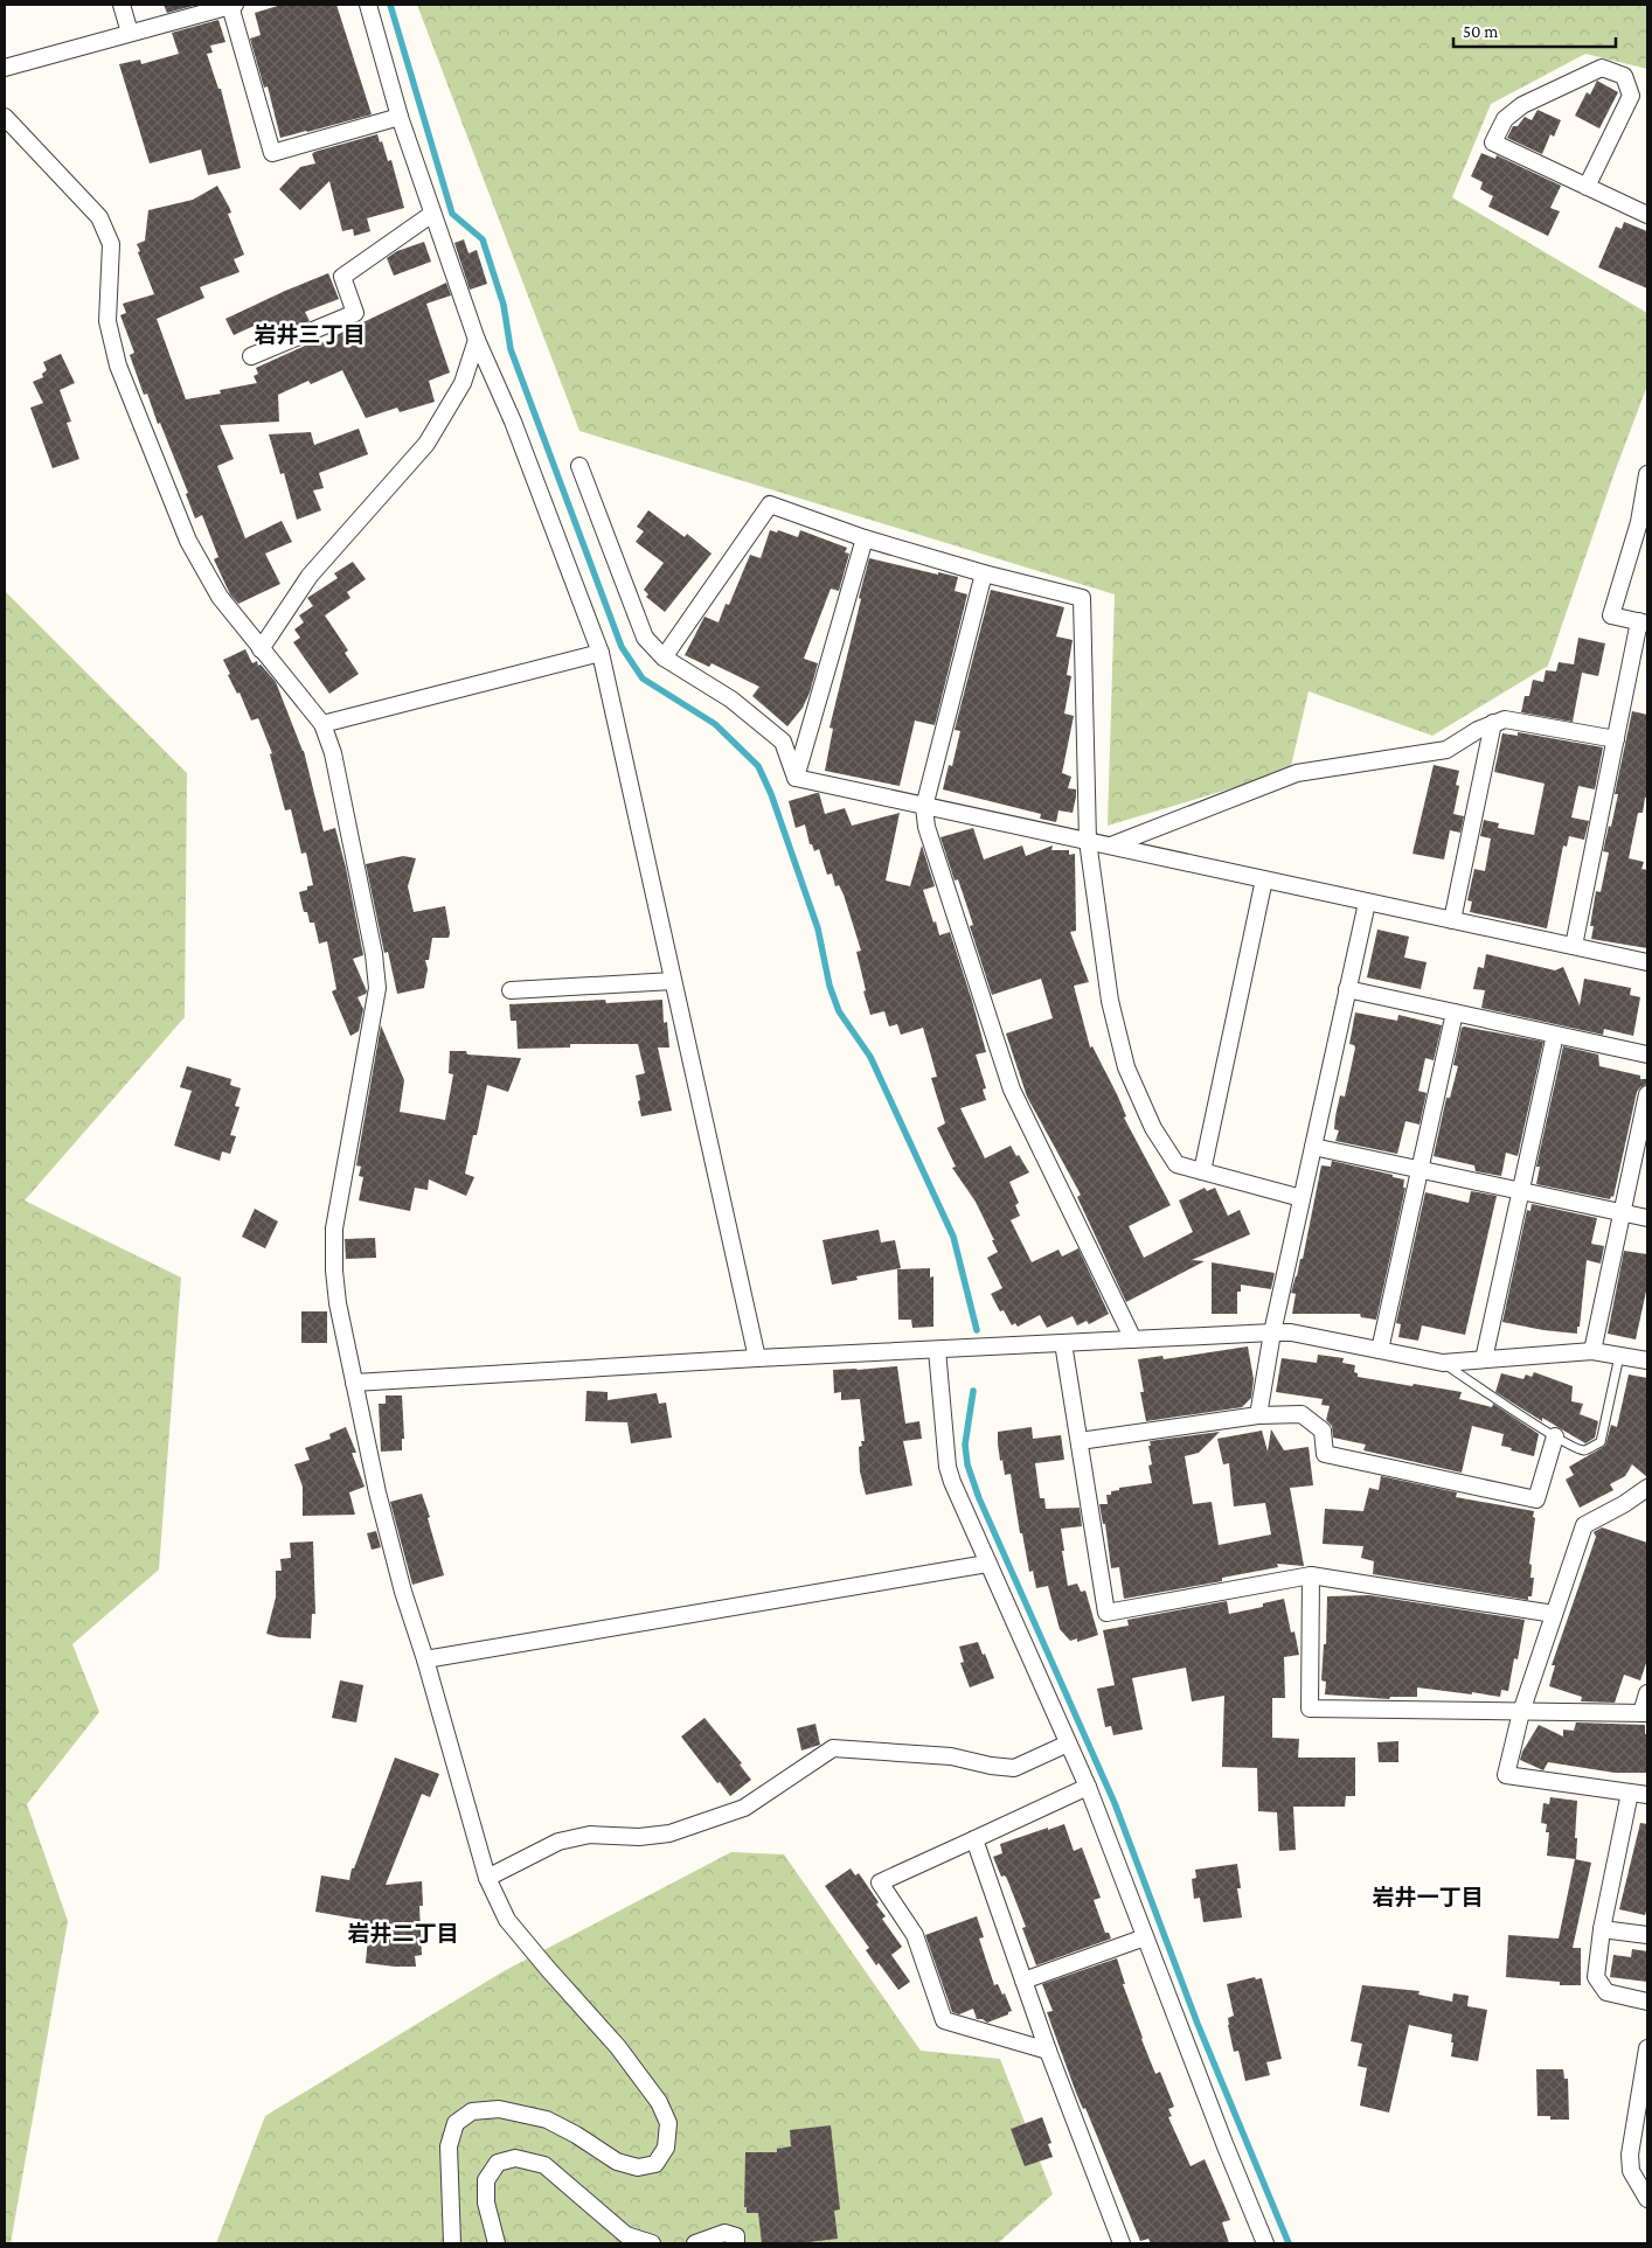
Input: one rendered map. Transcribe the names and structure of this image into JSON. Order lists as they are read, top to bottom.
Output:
{
  "districts": ["岩井三丁目", "岩井一丁目", "岩井二丁目"],
  "scale_bar": "50 m"
}
